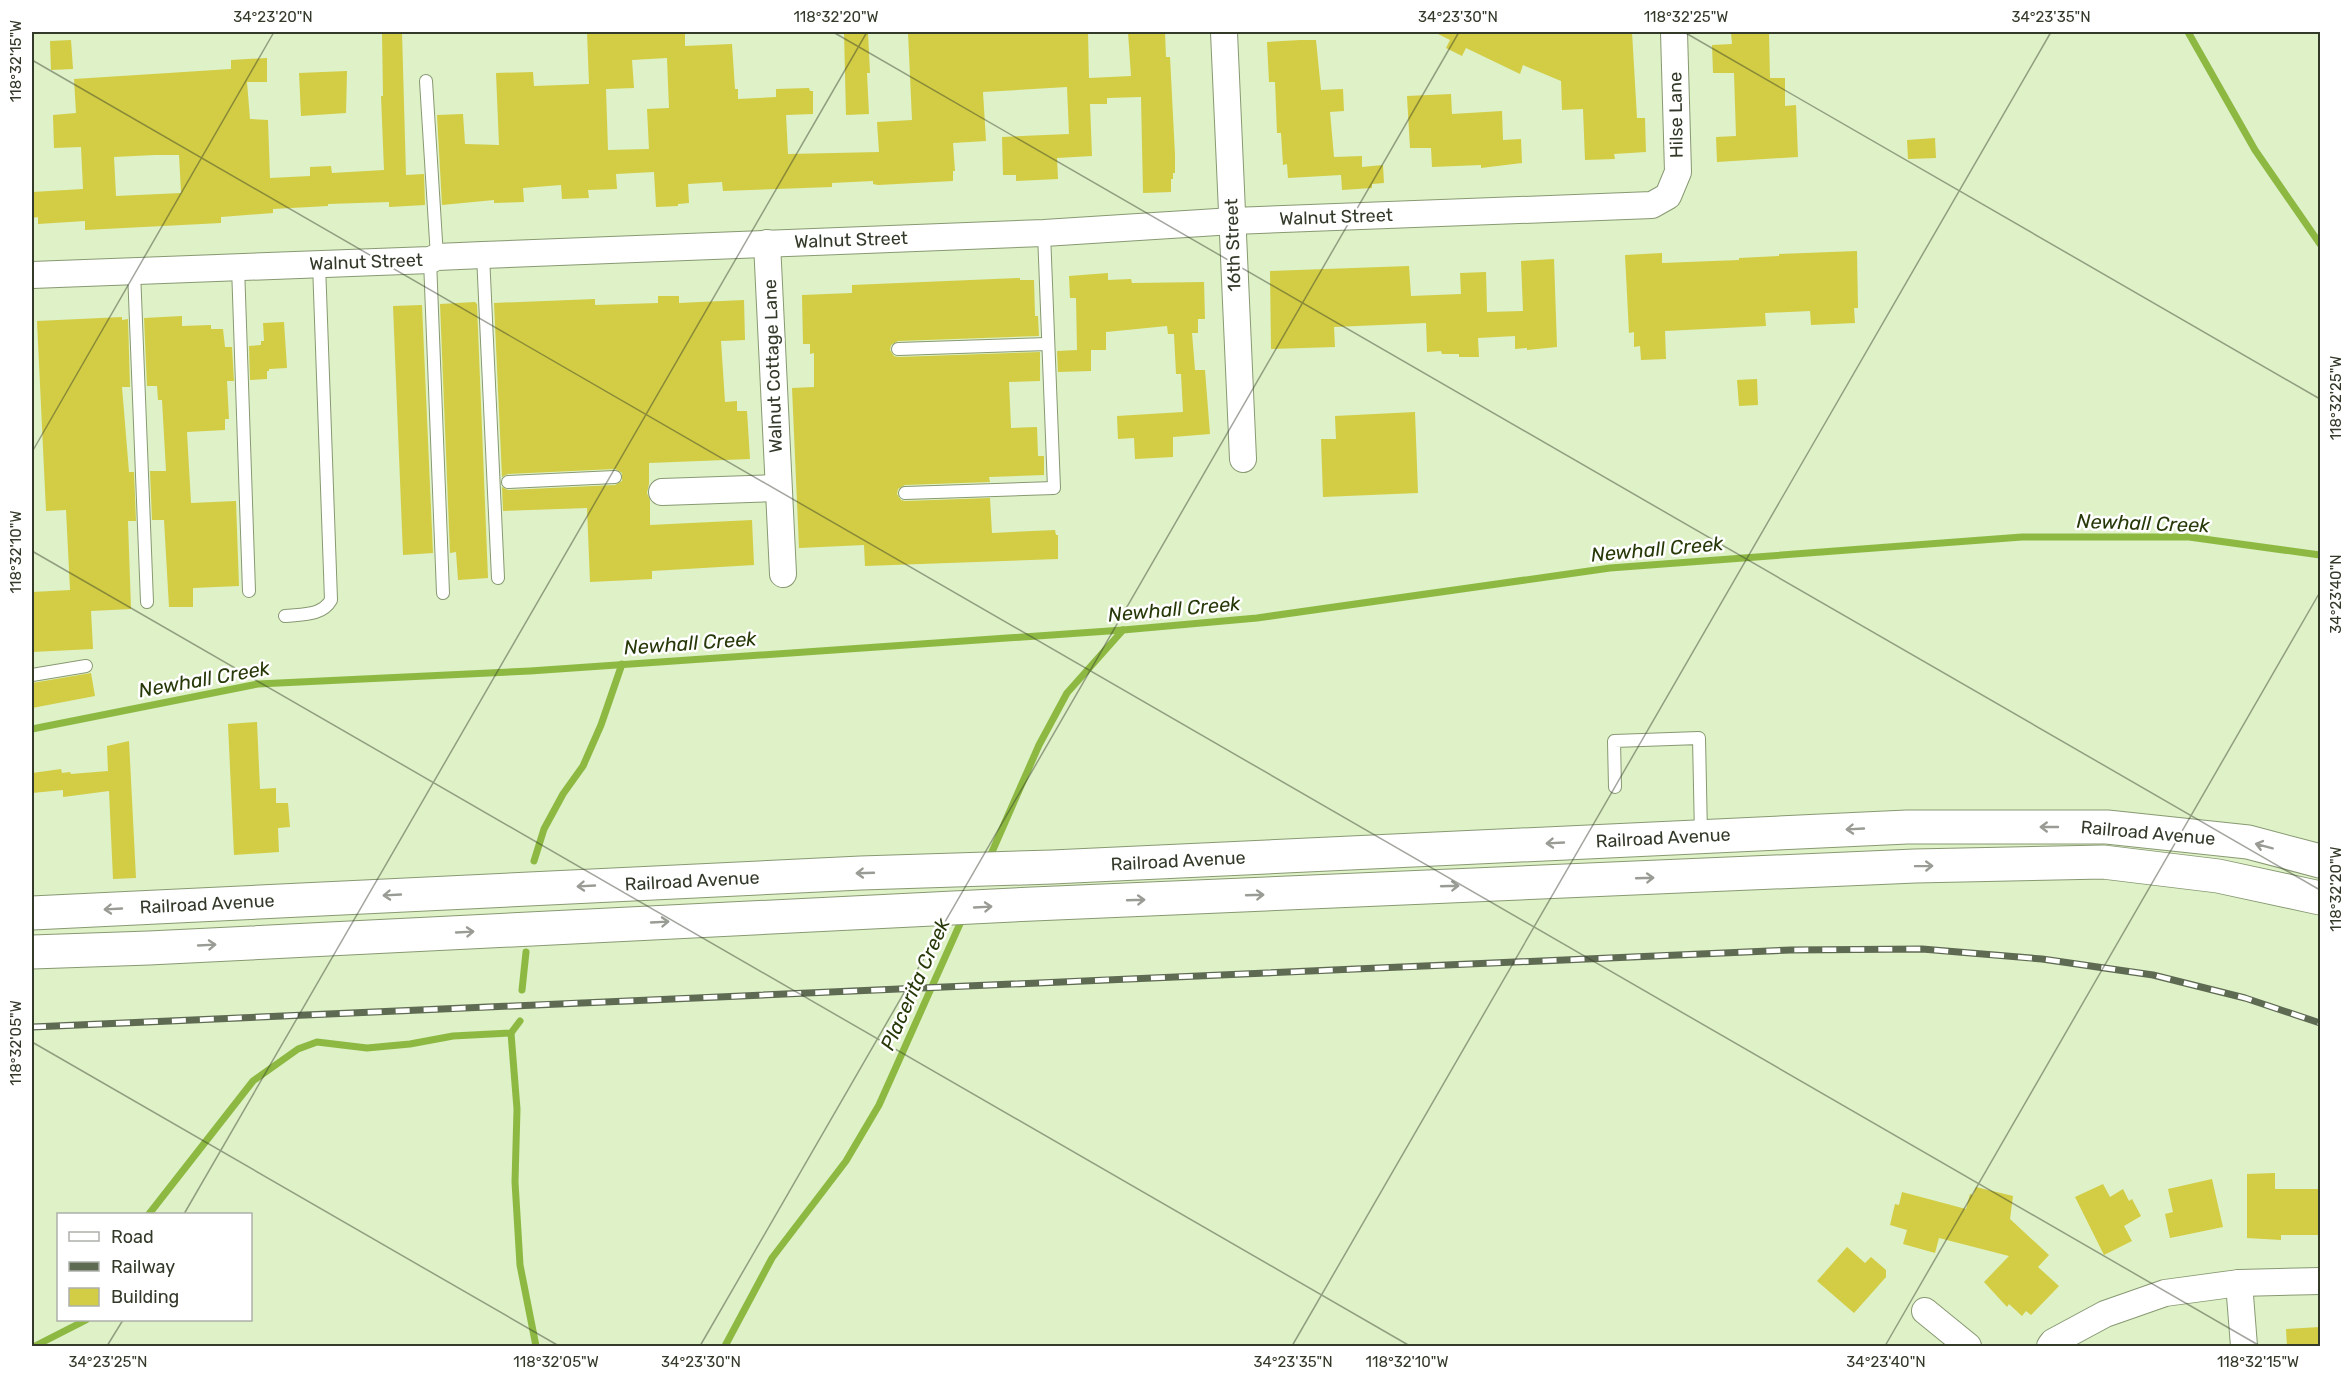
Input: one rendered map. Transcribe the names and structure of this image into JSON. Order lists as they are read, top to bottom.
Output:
{
  "streets": {
    "main road": ["Railroad Avenue"],
    "street": [
      "Hilse Lane",
      "Walnut Street",
      "16th Street",
      "Walnut Cottage Lane"
    ]
  },
  "crossings": [
    ["Hilse Lane", "Walnut Street"],
    ["Walnut Street", "16th Street"],
    ["Walnut Street", "Walnut Cottage Lane"]
  ],
  "water": ["Newhall Creek", "Placerita Creek"],
  "legend": ["Road", "Railway", "Building"],
  "coordinates": [
    "34°23'20\"N",
    "118°32'20\"W",
    "34°23'30\"N",
    "118°32'25\"W",
    "34°23'35\"N",
    "118°32'15\"W",
    "118°32'10\"W",
    "34°23'40\"N",
    "118°32'05\"W",
    "34°23'25\"N"
  ]
}
